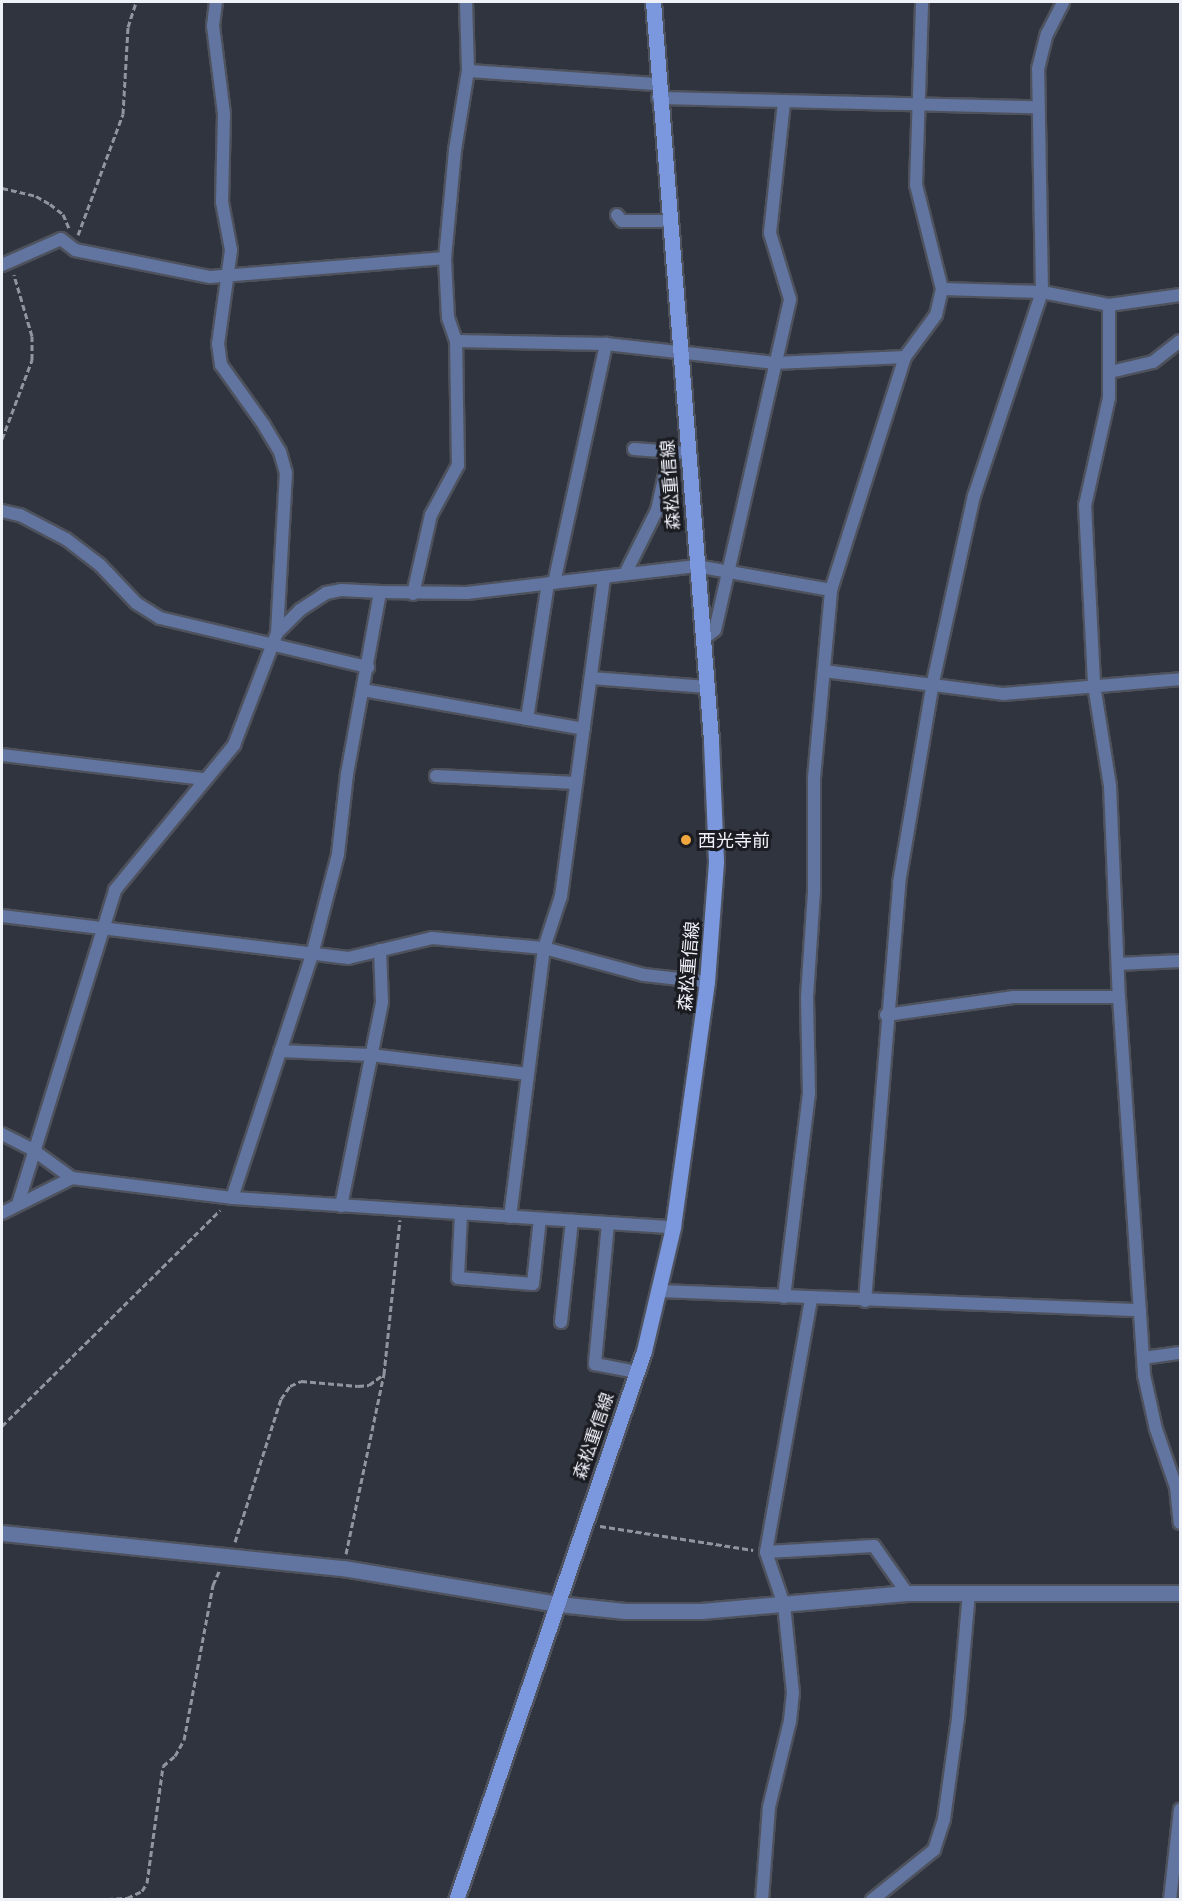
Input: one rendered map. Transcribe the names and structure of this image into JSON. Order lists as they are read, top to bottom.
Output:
{
  "streets": {
    "main road": ["森松重信線"]
  },
  "places": ["西光寺前"]
}
